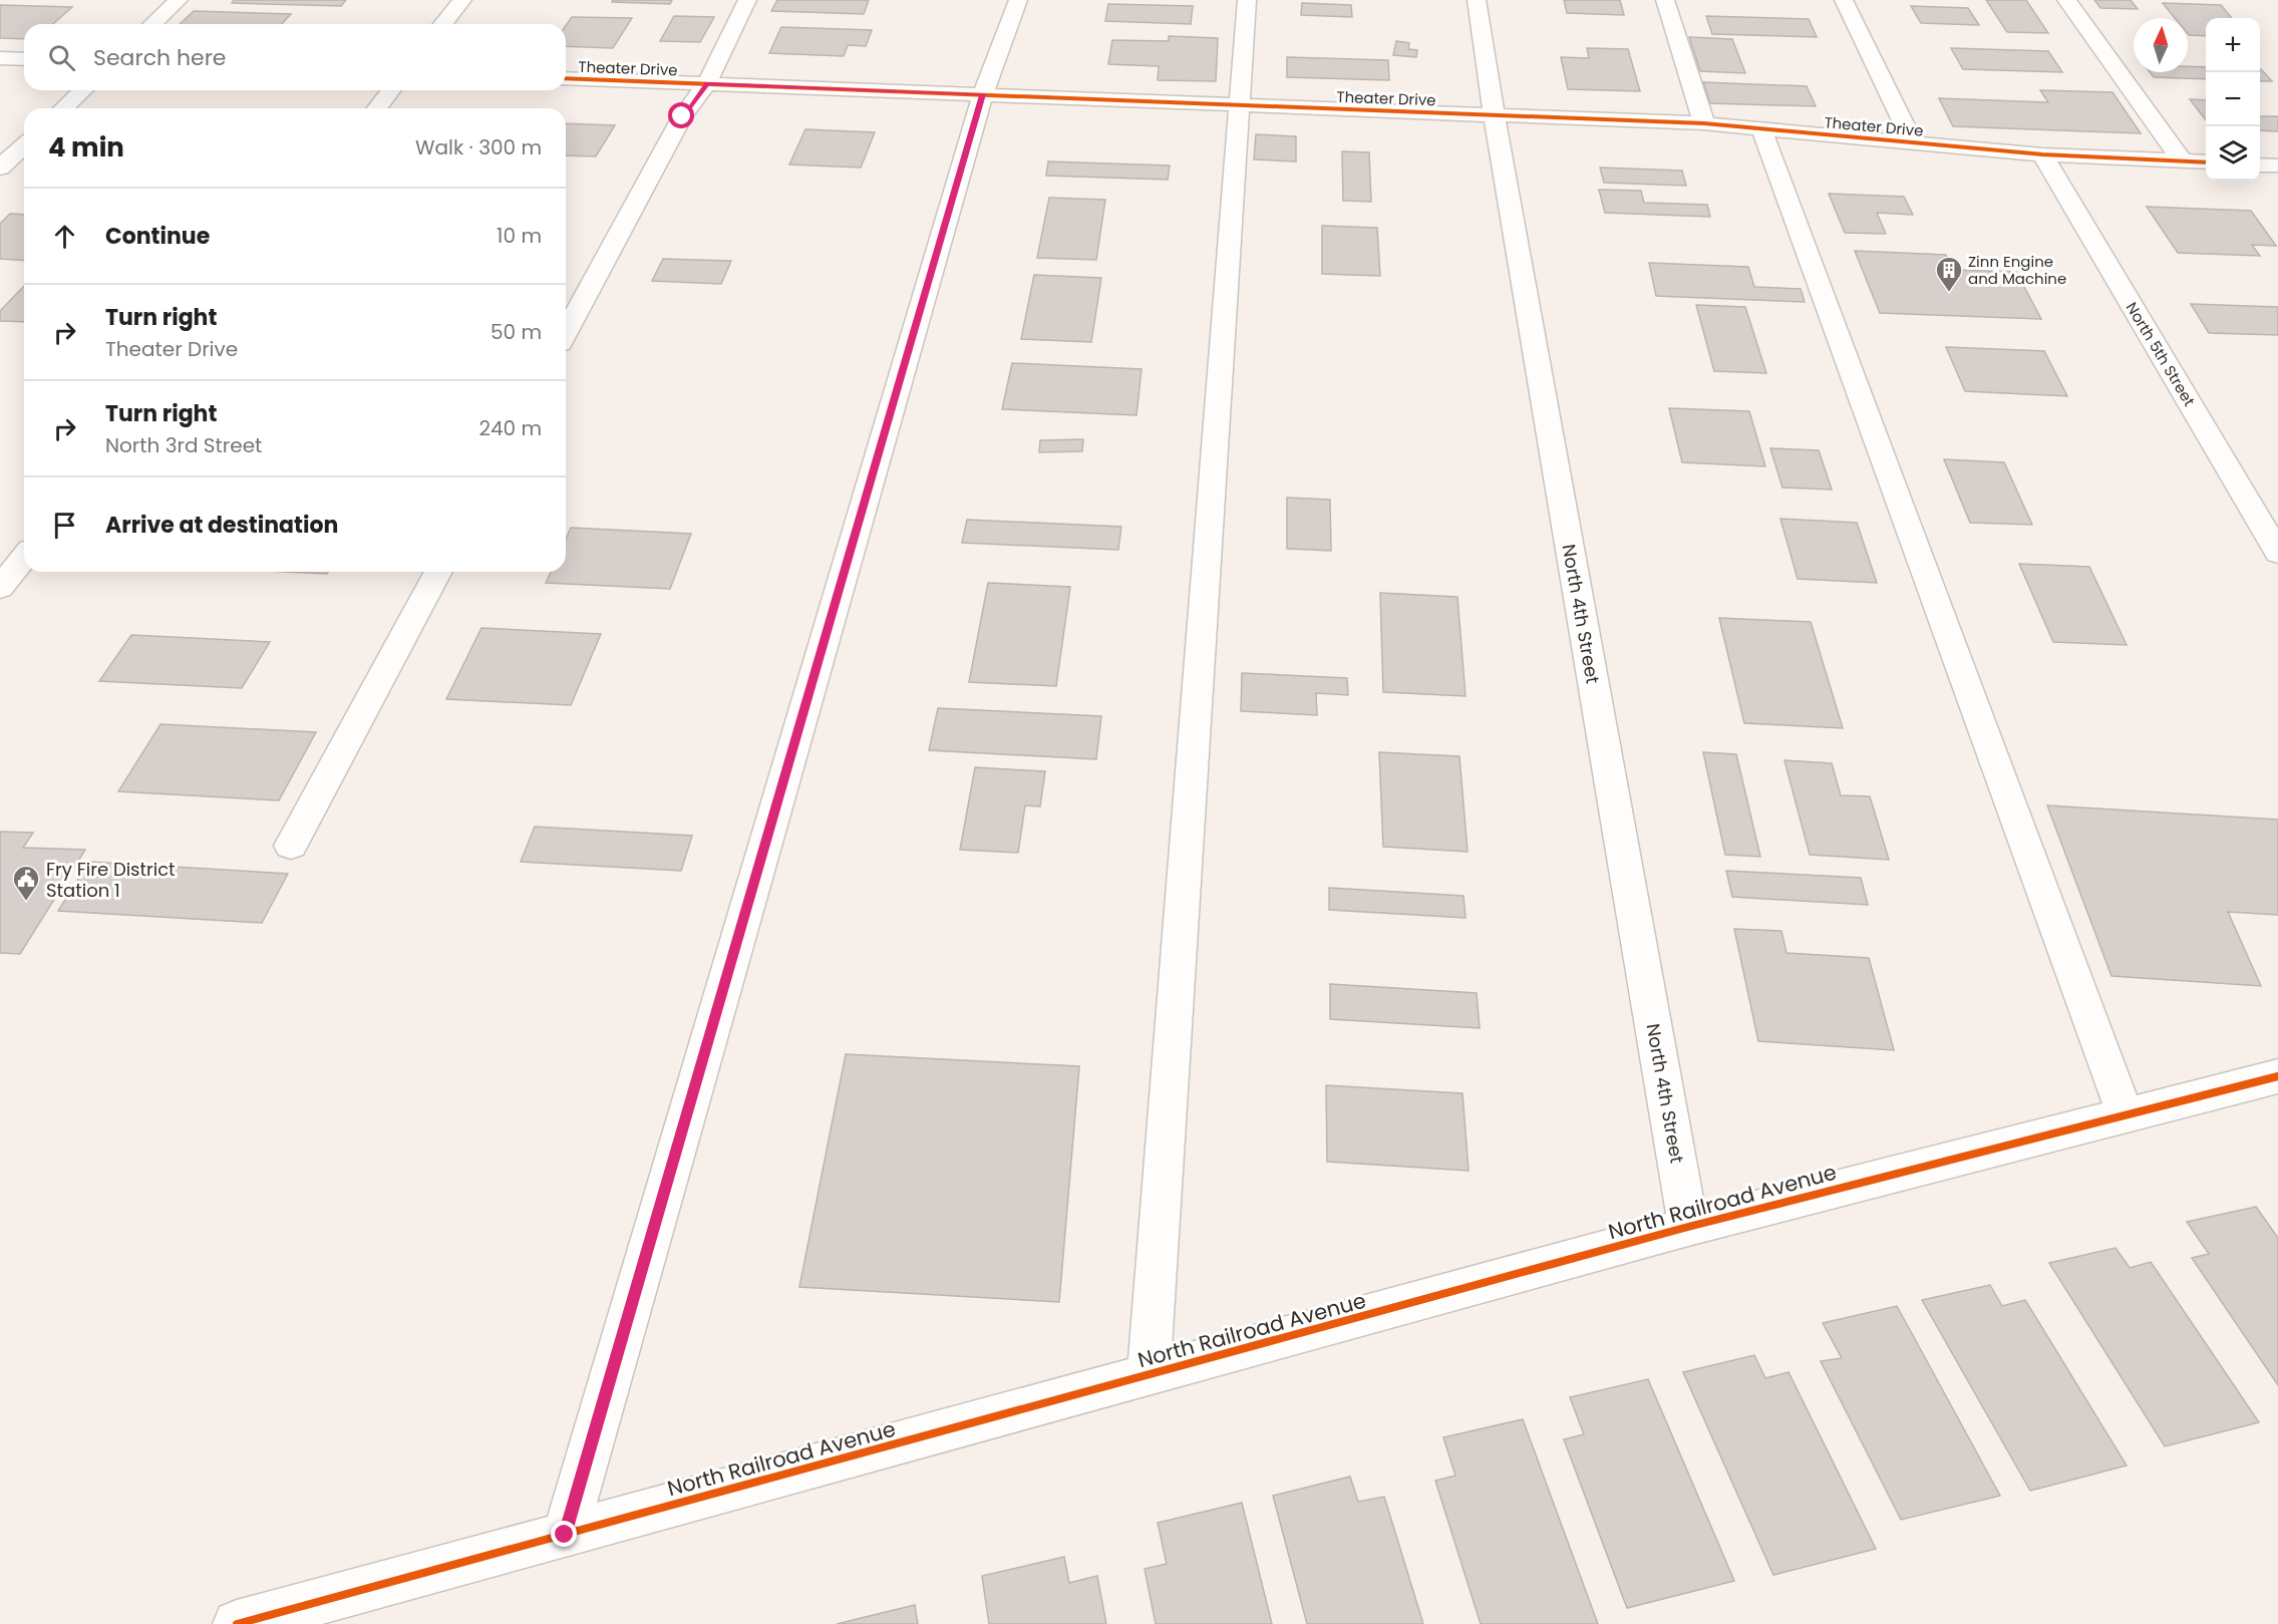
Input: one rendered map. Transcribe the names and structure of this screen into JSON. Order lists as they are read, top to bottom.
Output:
{
  "streets": {
    "street": [
      "Theater Drive",
      "North 5th Street",
      "North 4th Street",
      "North Railroad Avenue"
    ]
  },
  "crossings": [
    ["Theater Drive", "North 5th Street"],
    ["Theater Drive", "North 4th Street"],
    ["North 4th Street", "North Railroad Avenue"]
  ],
  "places": {
    "building": ["Zinn Engine and Machine"],
    "public building": ["Fry Fire District Station 1"]
  },
  "north": "top",
  "page": {
    "map_buttons": ["+", "−"],
    "search": "Search here",
    "heading": ["4 min", "Walk · 300 m"],
    "list": [
      ["Continue", "10 m"],
      ["Turn right", "Theater Drive", "50 m"],
      ["Turn right", "North 3rd Street", "240 m"],
      "Arrive at destination"
    ]
  }
}
